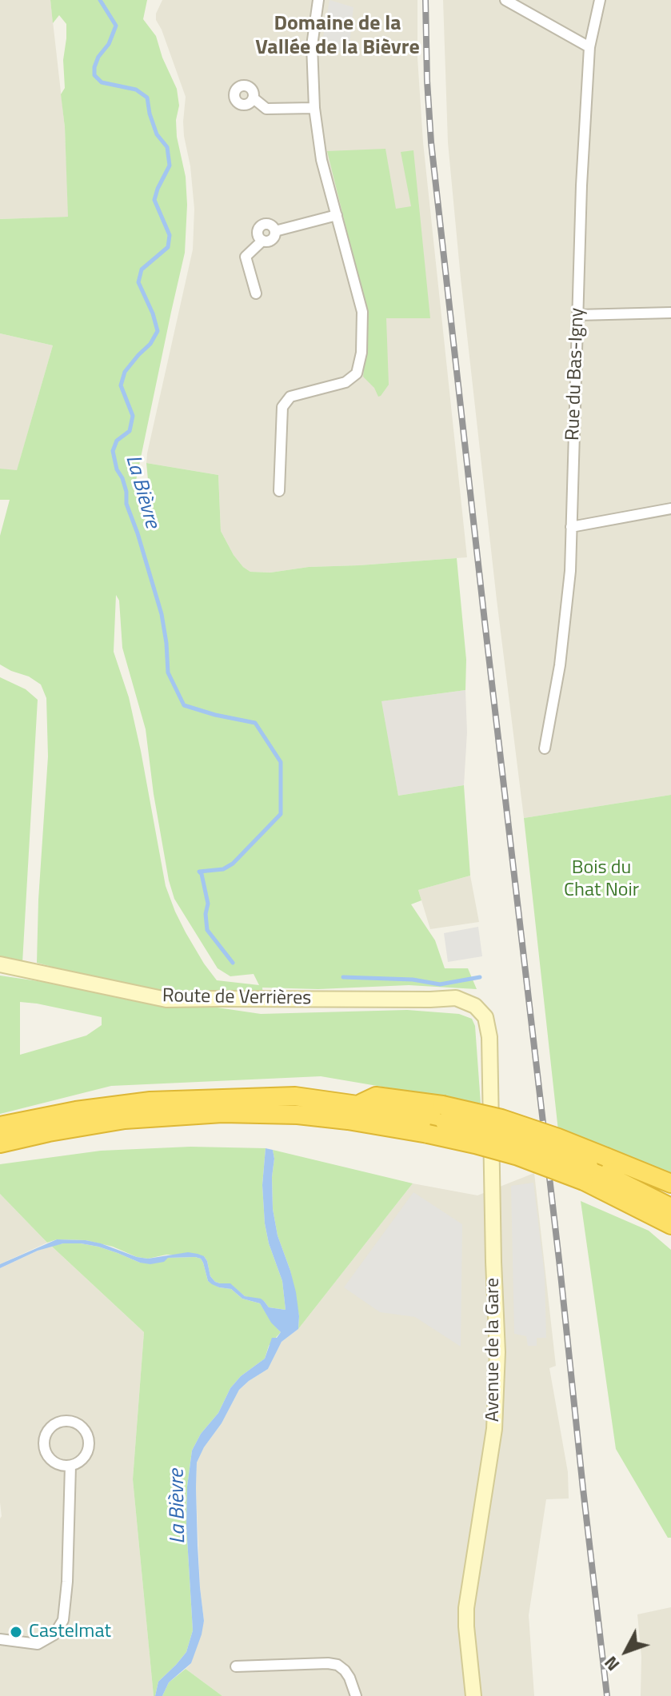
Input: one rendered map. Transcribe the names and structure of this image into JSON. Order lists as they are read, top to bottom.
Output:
{
  "streets": {
    "street": ["Rue du Bas-Igny", "Route de Verrières", "Avenue de la Gare"]
  },
  "crossings": [
    ["Route de Verrières", "Avenue de la Gare"]
  ],
  "districts": ["Domaine de la Vallée de la Bièvre"],
  "water": ["La Bièvre"],
  "parks": ["Bois du Chat Noir"],
  "places": ["Castelmat"],
  "north": "bottom left"
}
